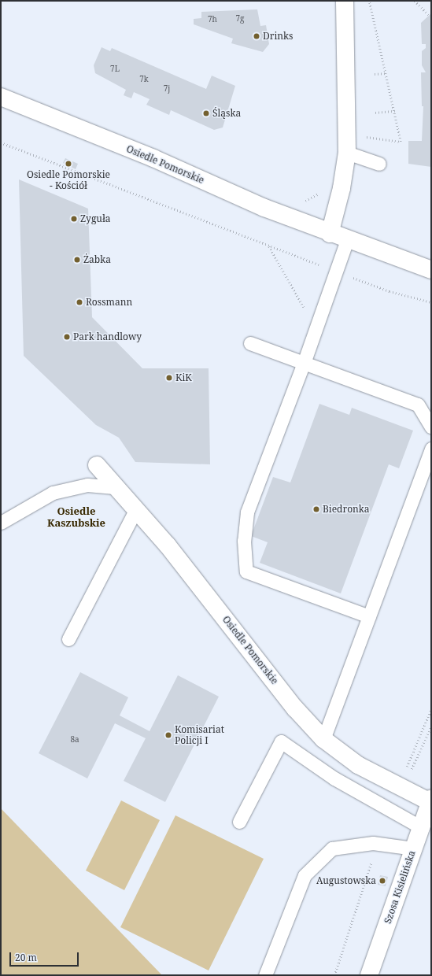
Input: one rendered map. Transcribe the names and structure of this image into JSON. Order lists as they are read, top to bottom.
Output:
{
  "streets": {
    "street": ["Osiedle Pomorskie", "Szosa Kisielińska"]
  },
  "crossings": [
    ["Osiedle Pomorskie", "Szosa Kisielińska"]
  ],
  "districts": ["Osiedle Kaszubskie"],
  "places": [
    "Drinks",
    "Śląska",
    "Osiedle Pomorskie - Kościół",
    "Zyguła",
    "Żabka",
    "Rossmann",
    "Park handlowy",
    "KiK",
    "Biedronka",
    "Komisariat Policji I",
    "Augustowska"
  ],
  "house_numbers": [
    "7g",
    "7h",
    "7L",
    "7k",
    "7j",
    "8a"
  ],
  "scale_bar": "20 m"
}
